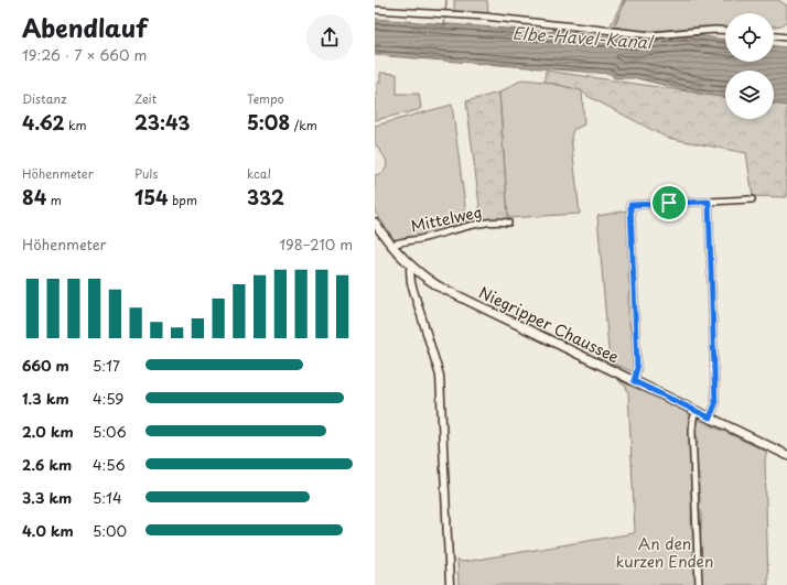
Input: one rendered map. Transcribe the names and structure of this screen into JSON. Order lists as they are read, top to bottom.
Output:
{
  "streets": {
    "main road": ["Niegripper Chaussee"],
    "street": ["Mittelweg"]
  },
  "crossings": [
    ["Mittelweg", "Niegripper Chaussee"]
  ],
  "water": ["Elbe-Havel-Kanal"],
  "parks": ["An den kurzen Enden"],
  "page": {
    "heading": ["Abendlauf", "19:26 · 7 × 660 m"],
    "stats": [
      ["Distanz", "4.62 km"],
      ["Zeit", "23:43"],
      ["Tempo", "5:08 /km"],
      ["Höhenmeter", "84 m"],
      ["Puls", "154 bpm"],
      ["kcal", "332"]
    ],
    "chart": ["Höhenmeter", "198–210 m"],
    "list": [
      {
        "name": "660 m",
        "note": "5:17"
      },
      {
        "name": "1.3 km",
        "note": "4:59"
      },
      {
        "name": "2.0 km",
        "note": "5:06"
      },
      {
        "name": "2.6 km",
        "note": "4:56"
      },
      {
        "name": "3.3 km",
        "note": "5:14"
      },
      {
        "name": "4.0 km",
        "note": "5:00"
      }
    ]
  }
}
